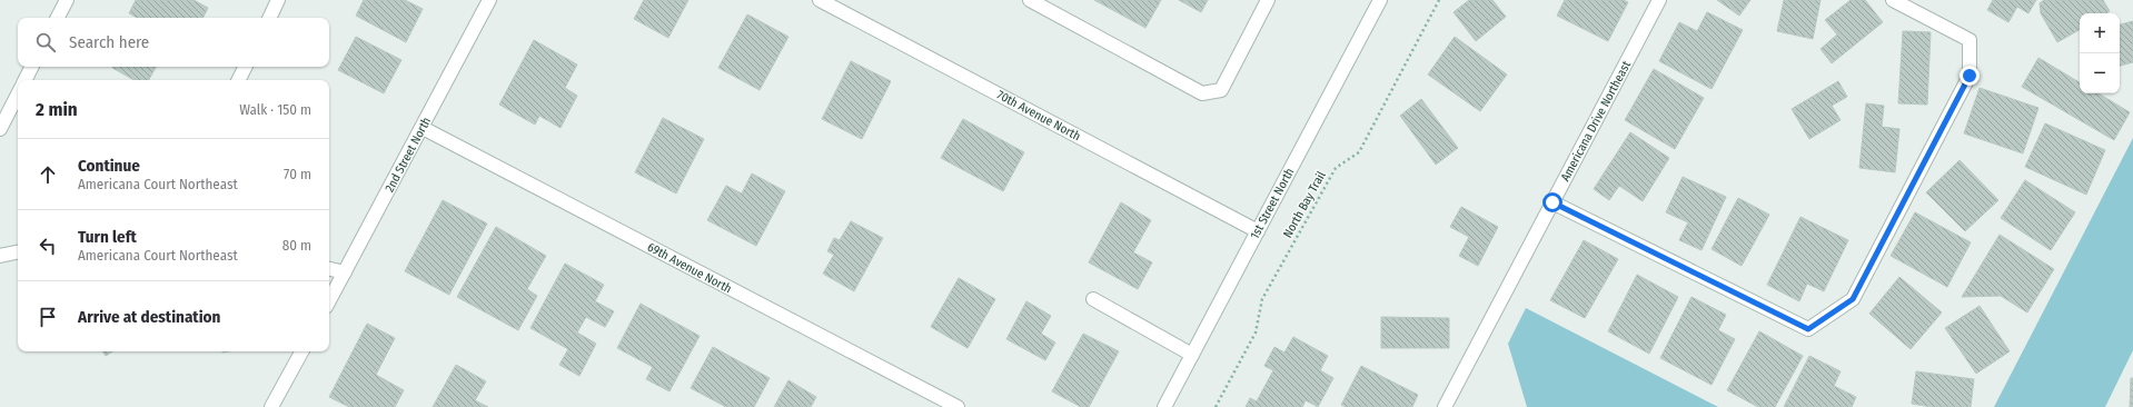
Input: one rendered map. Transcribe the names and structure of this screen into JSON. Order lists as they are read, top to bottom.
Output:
{
  "streets": {
    "street": [
      "70th Avenue North",
      "Americana Drive Northeast",
      "2nd Street North",
      "1st Street North",
      "69th Avenue North"
    ],
    "path": ["North Bay Trail"]
  },
  "crossings": [
    ["70th Avenue North", "1st Street North"],
    ["2nd Street North", "69th Avenue North"]
  ],
  "page": {
    "map_buttons": ["+", "−"],
    "search": "Search here",
    "heading": ["2 min", "Walk · 150 m"],
    "list": [
      ["Continue", "Americana Court Northeast", "70 m"],
      ["Turn left", "Americana Court Northeast", "80 m"],
      "Arrive at destination"
    ]
  }
}
